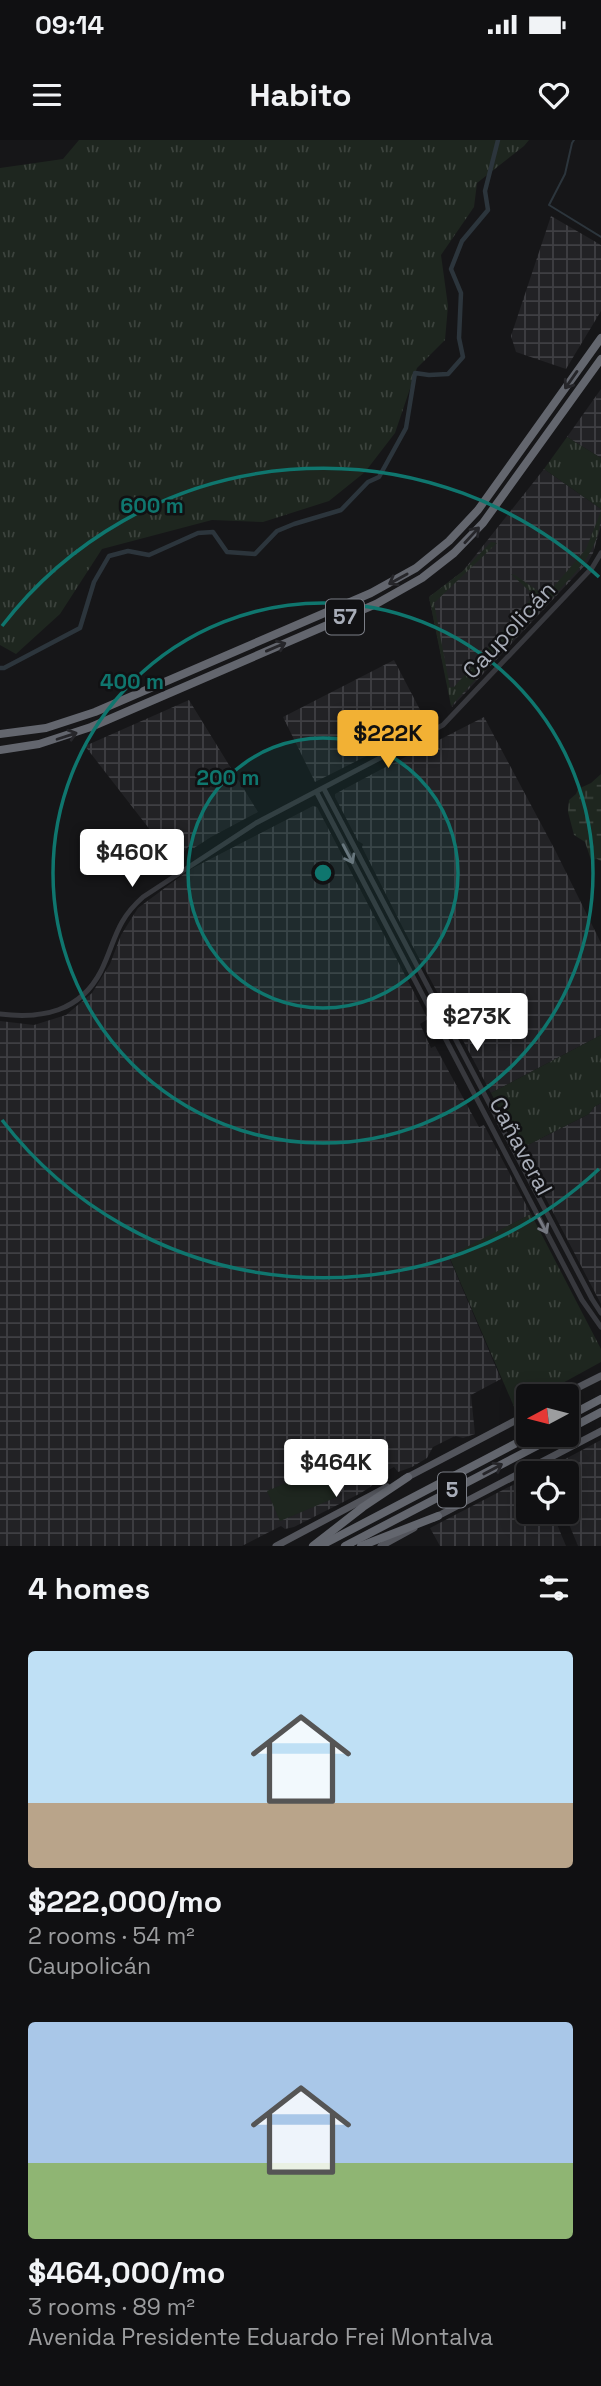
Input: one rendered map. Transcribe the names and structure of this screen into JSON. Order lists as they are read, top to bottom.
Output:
{
  "streets": {
    "highway": ["57", "5"],
    "street": ["Caupolicán", "Cañaveral"]
  },
  "crossings": [
    ["Caupolicán", "Cañaveral"]
  ],
  "north": "left",
  "page": {
    "status": "09:14",
    "header": "Habito",
    "price": [
      "$222K",
      "$460K",
      "$273K",
      "$464K"
    ],
    "heading": "4 homes",
    "list": [
      {
        "name": "$222,000/mo",
        "note": "2 rooms · 54 m² · Caupolicán"
      },
      {
        "name": "$464,000/mo",
        "note": "3 rooms · 89 m² · Avenida Presidente Eduardo Frei Montalva"
      }
    ]
  },
  "rings": ["600 m", "400 m", "200 m"]
}
